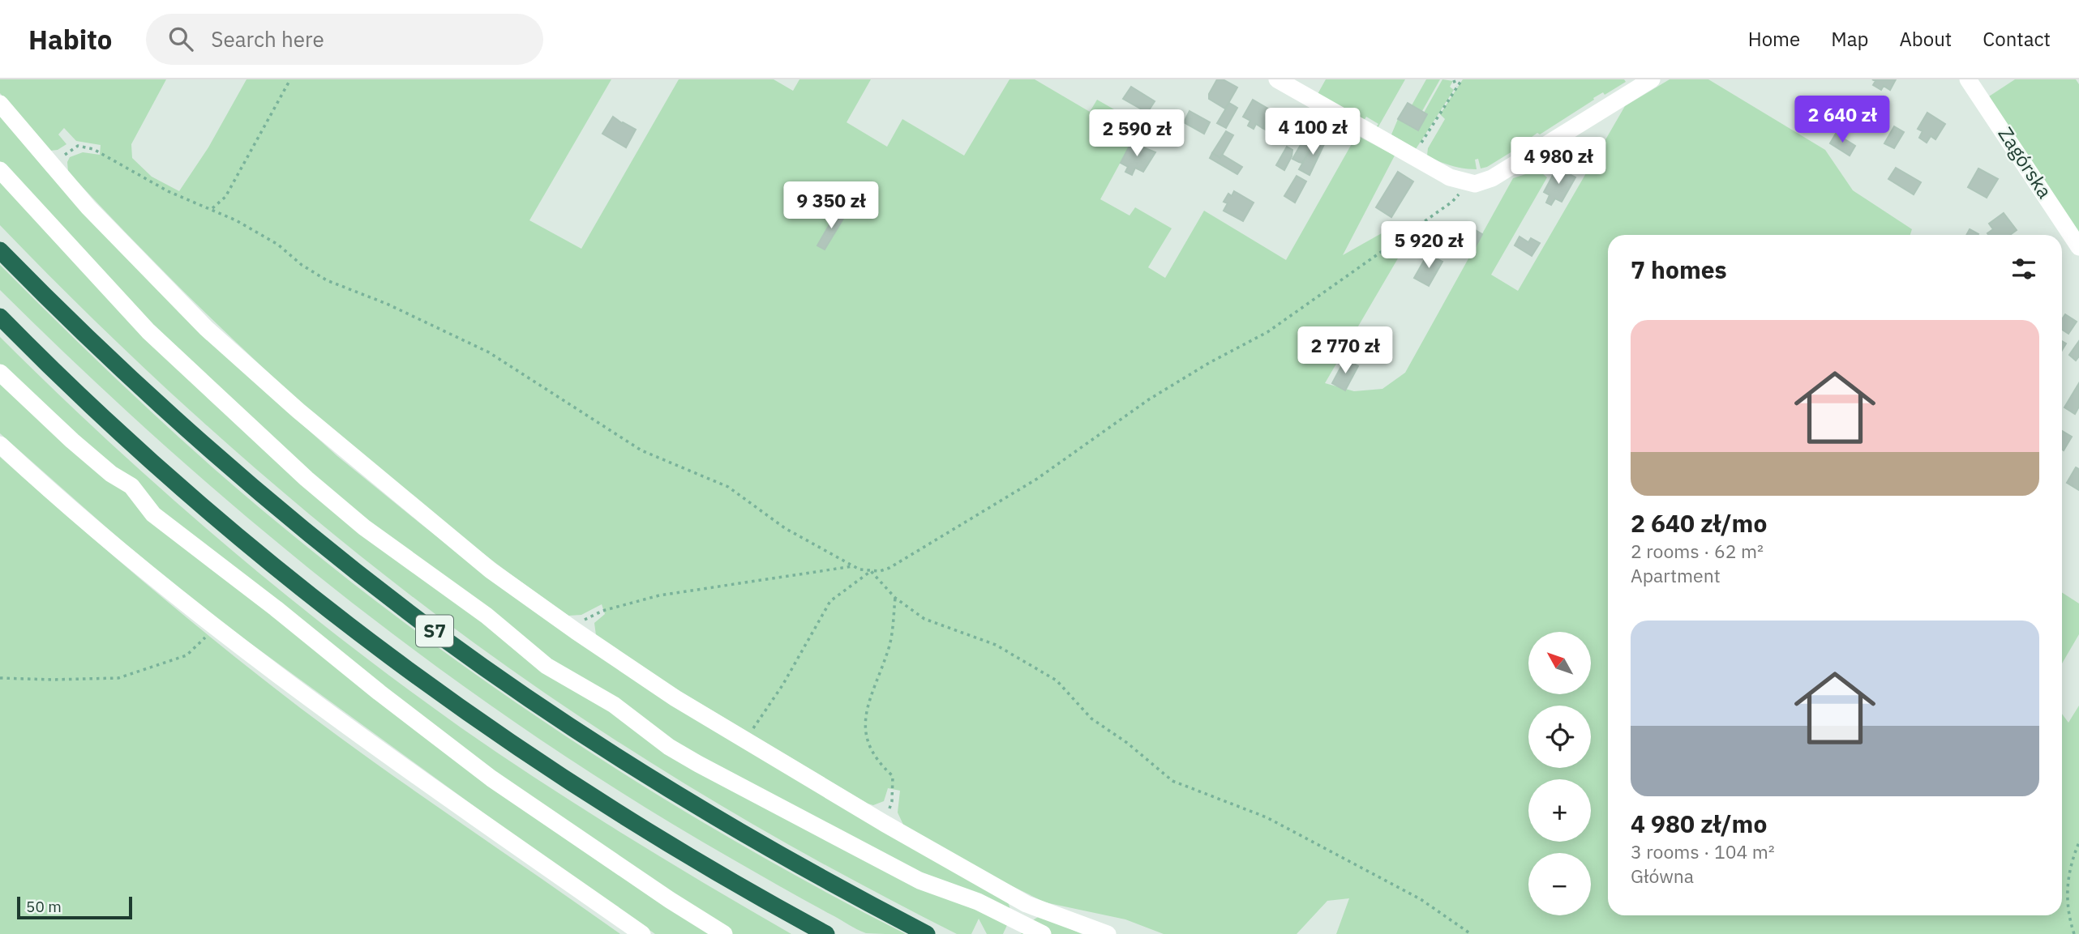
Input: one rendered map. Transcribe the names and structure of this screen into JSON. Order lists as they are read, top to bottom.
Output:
{
  "streets": {
    "highway": ["S7"],
    "street": ["Zagórska"]
  },
  "scale_bar": "50 m",
  "north": "top left",
  "page": {
    "header": "Habito",
    "search": "Search here",
    "nav": [
      "Home",
      "Map",
      "About",
      "Contact"
    ],
    "price": [
      "2 640 zł",
      "4 100 zł",
      "2 590 zł",
      "4 980 zł",
      "9 350 zł",
      "5 920 zł",
      "2 770 zł"
    ],
    "heading": "7 homes",
    "list": [
      {
        "name": "2 640 zł/mo",
        "note": "2 rooms · 62 m² · Apartment"
      },
      {
        "name": "4 980 zł/mo",
        "note": "3 rooms · 104 m² · Główna"
      }
    ],
    "map_buttons": ["+", "−"],
    "scale": "50 m"
  }
}
